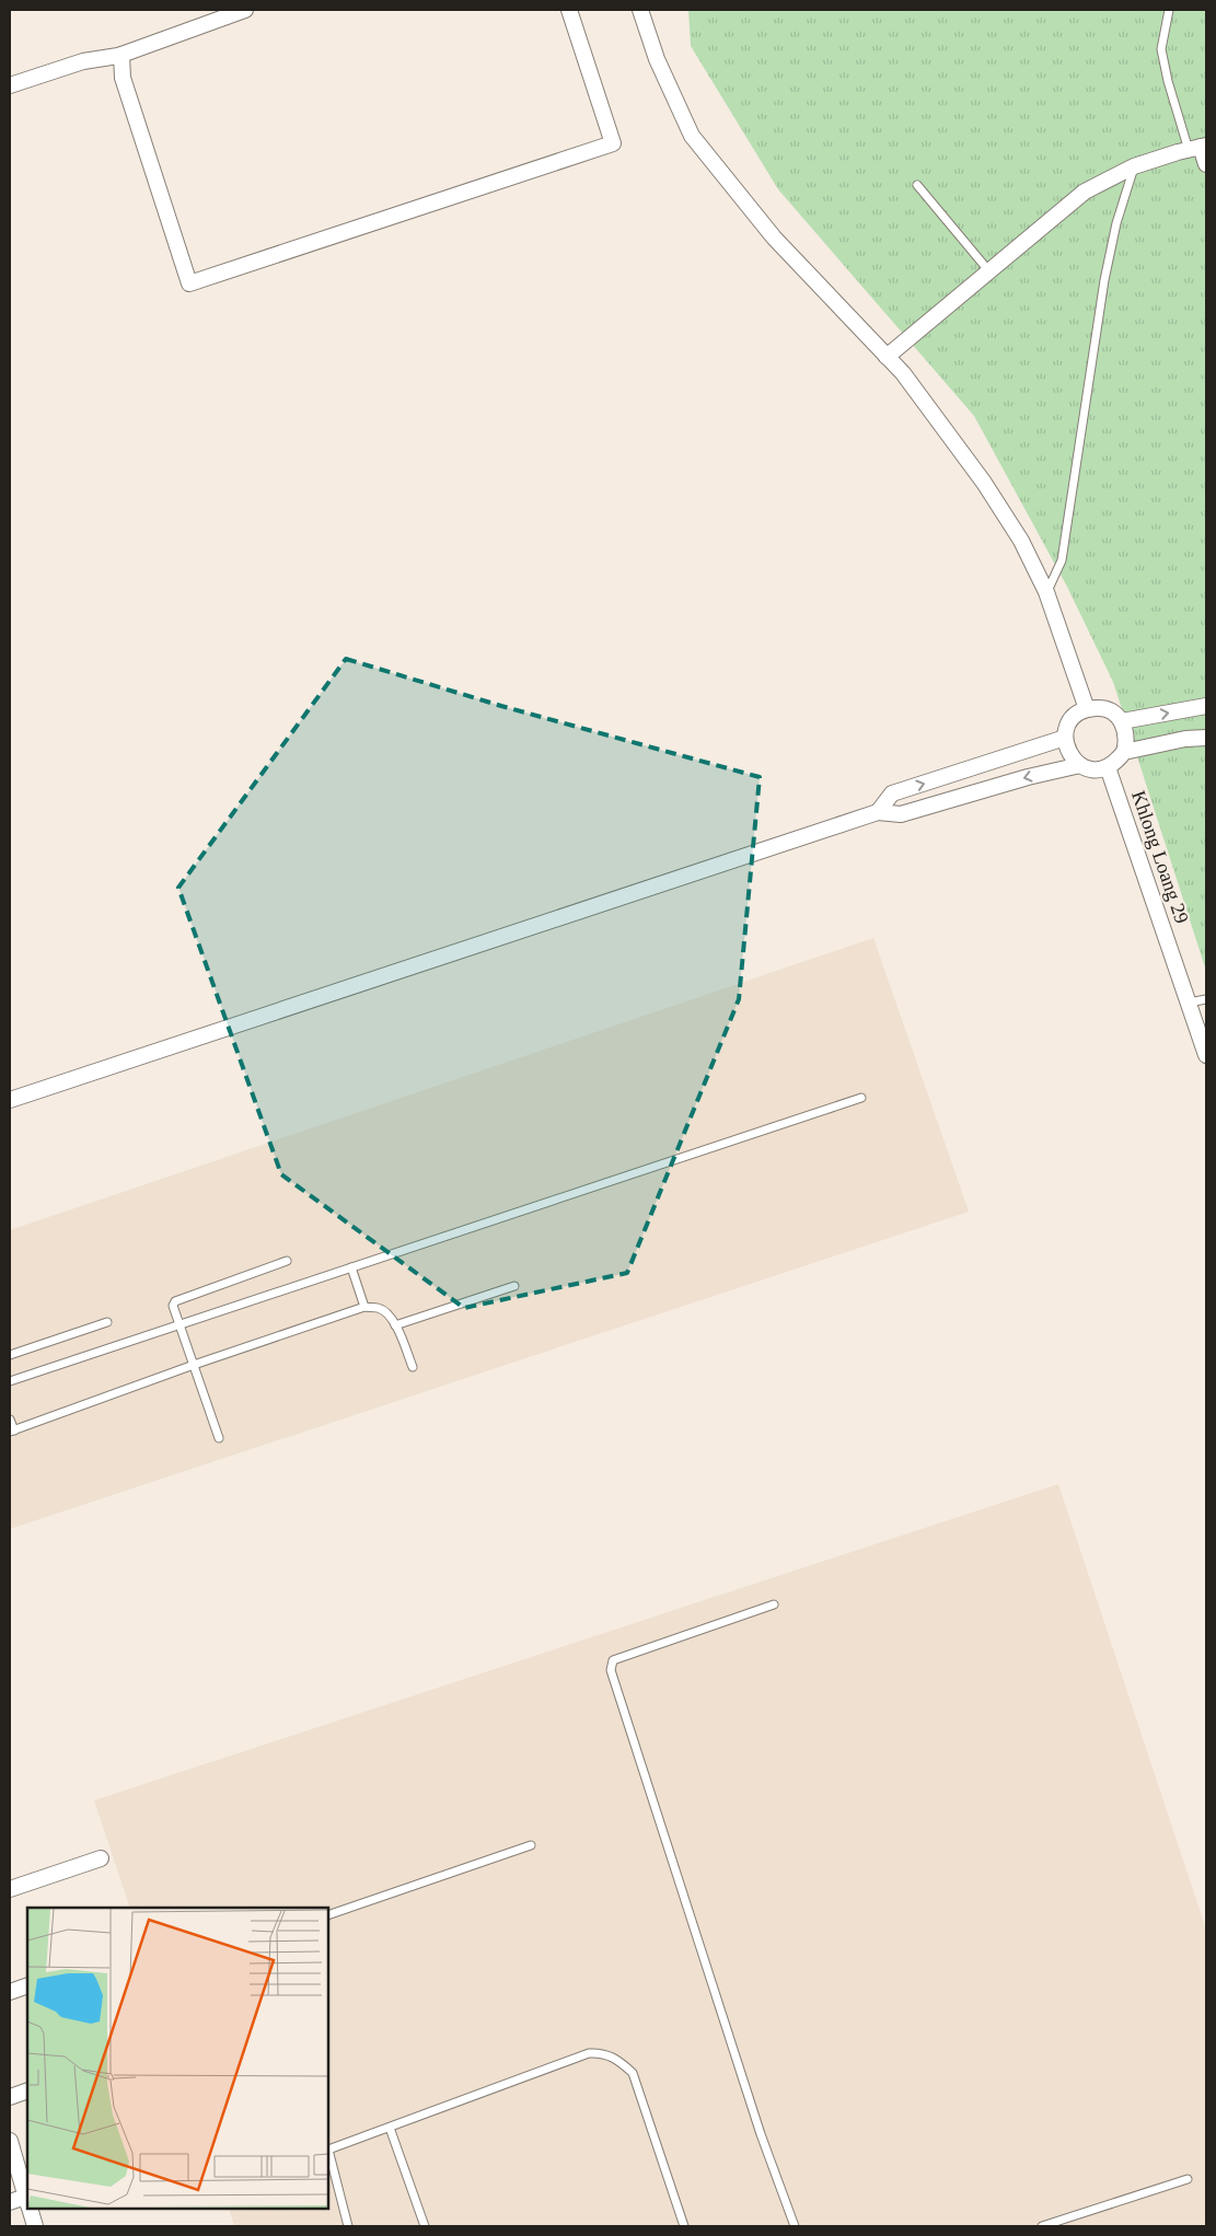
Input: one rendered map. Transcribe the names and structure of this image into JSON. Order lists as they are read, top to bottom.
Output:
{
  "streets": {
    "street": ["Khlong Loang 29"]
  }
}
